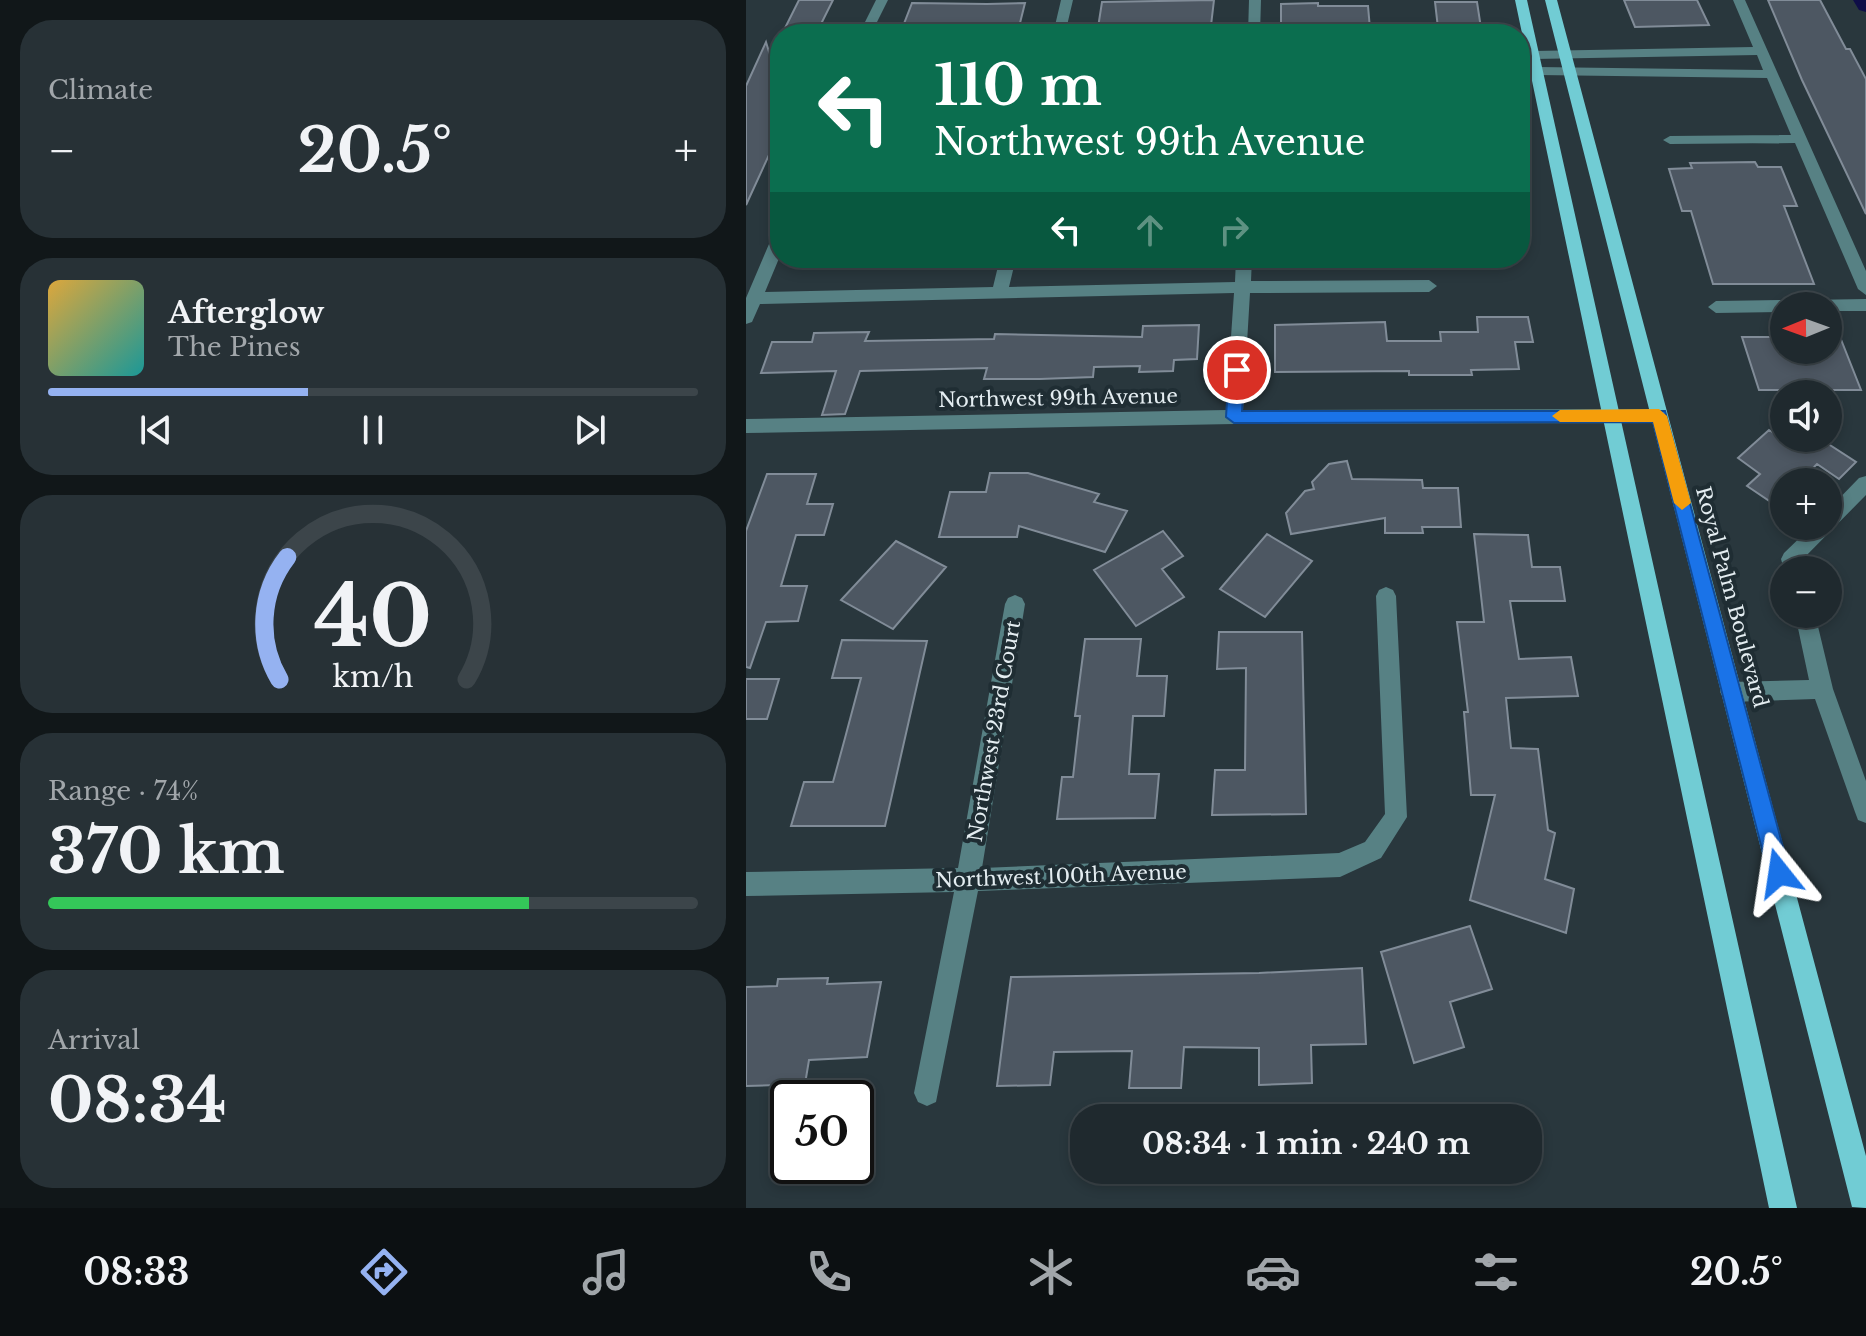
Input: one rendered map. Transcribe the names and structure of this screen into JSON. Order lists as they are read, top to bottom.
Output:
{
  "streets": {
    "main road": ["Royal Palm Boulevard"],
    "street": ["Northwest 99th Avenue", "Northwest 23rd Court", "Northwest 100th Avenue"]
  },
  "crossings": [
    ["Northwest 99th Avenue", "Royal Palm Boulevard"],
    ["Northwest 23rd Court", "Northwest 100th Avenue"]
  ],
  "north": "left",
  "page": {
    "tile": [
      "Climate",
      ["Range · 74%", "370 km"],
      ["Arrival", "08:34"]
    ],
    "turn": ["110 m", "Northwest 99th Avenue"],
    "heat": ["−", "20.5°", "+"],
    "song": ["Afterglow", "The Pines"],
    "map_buttons": ["+", "−"],
    "limit": "50",
    "trip": "08:34 · 1 min · 240 m",
    "tabs": ["08:33", "20.5°"],
    "gauge": ["40", "km/h"]
  }
}
